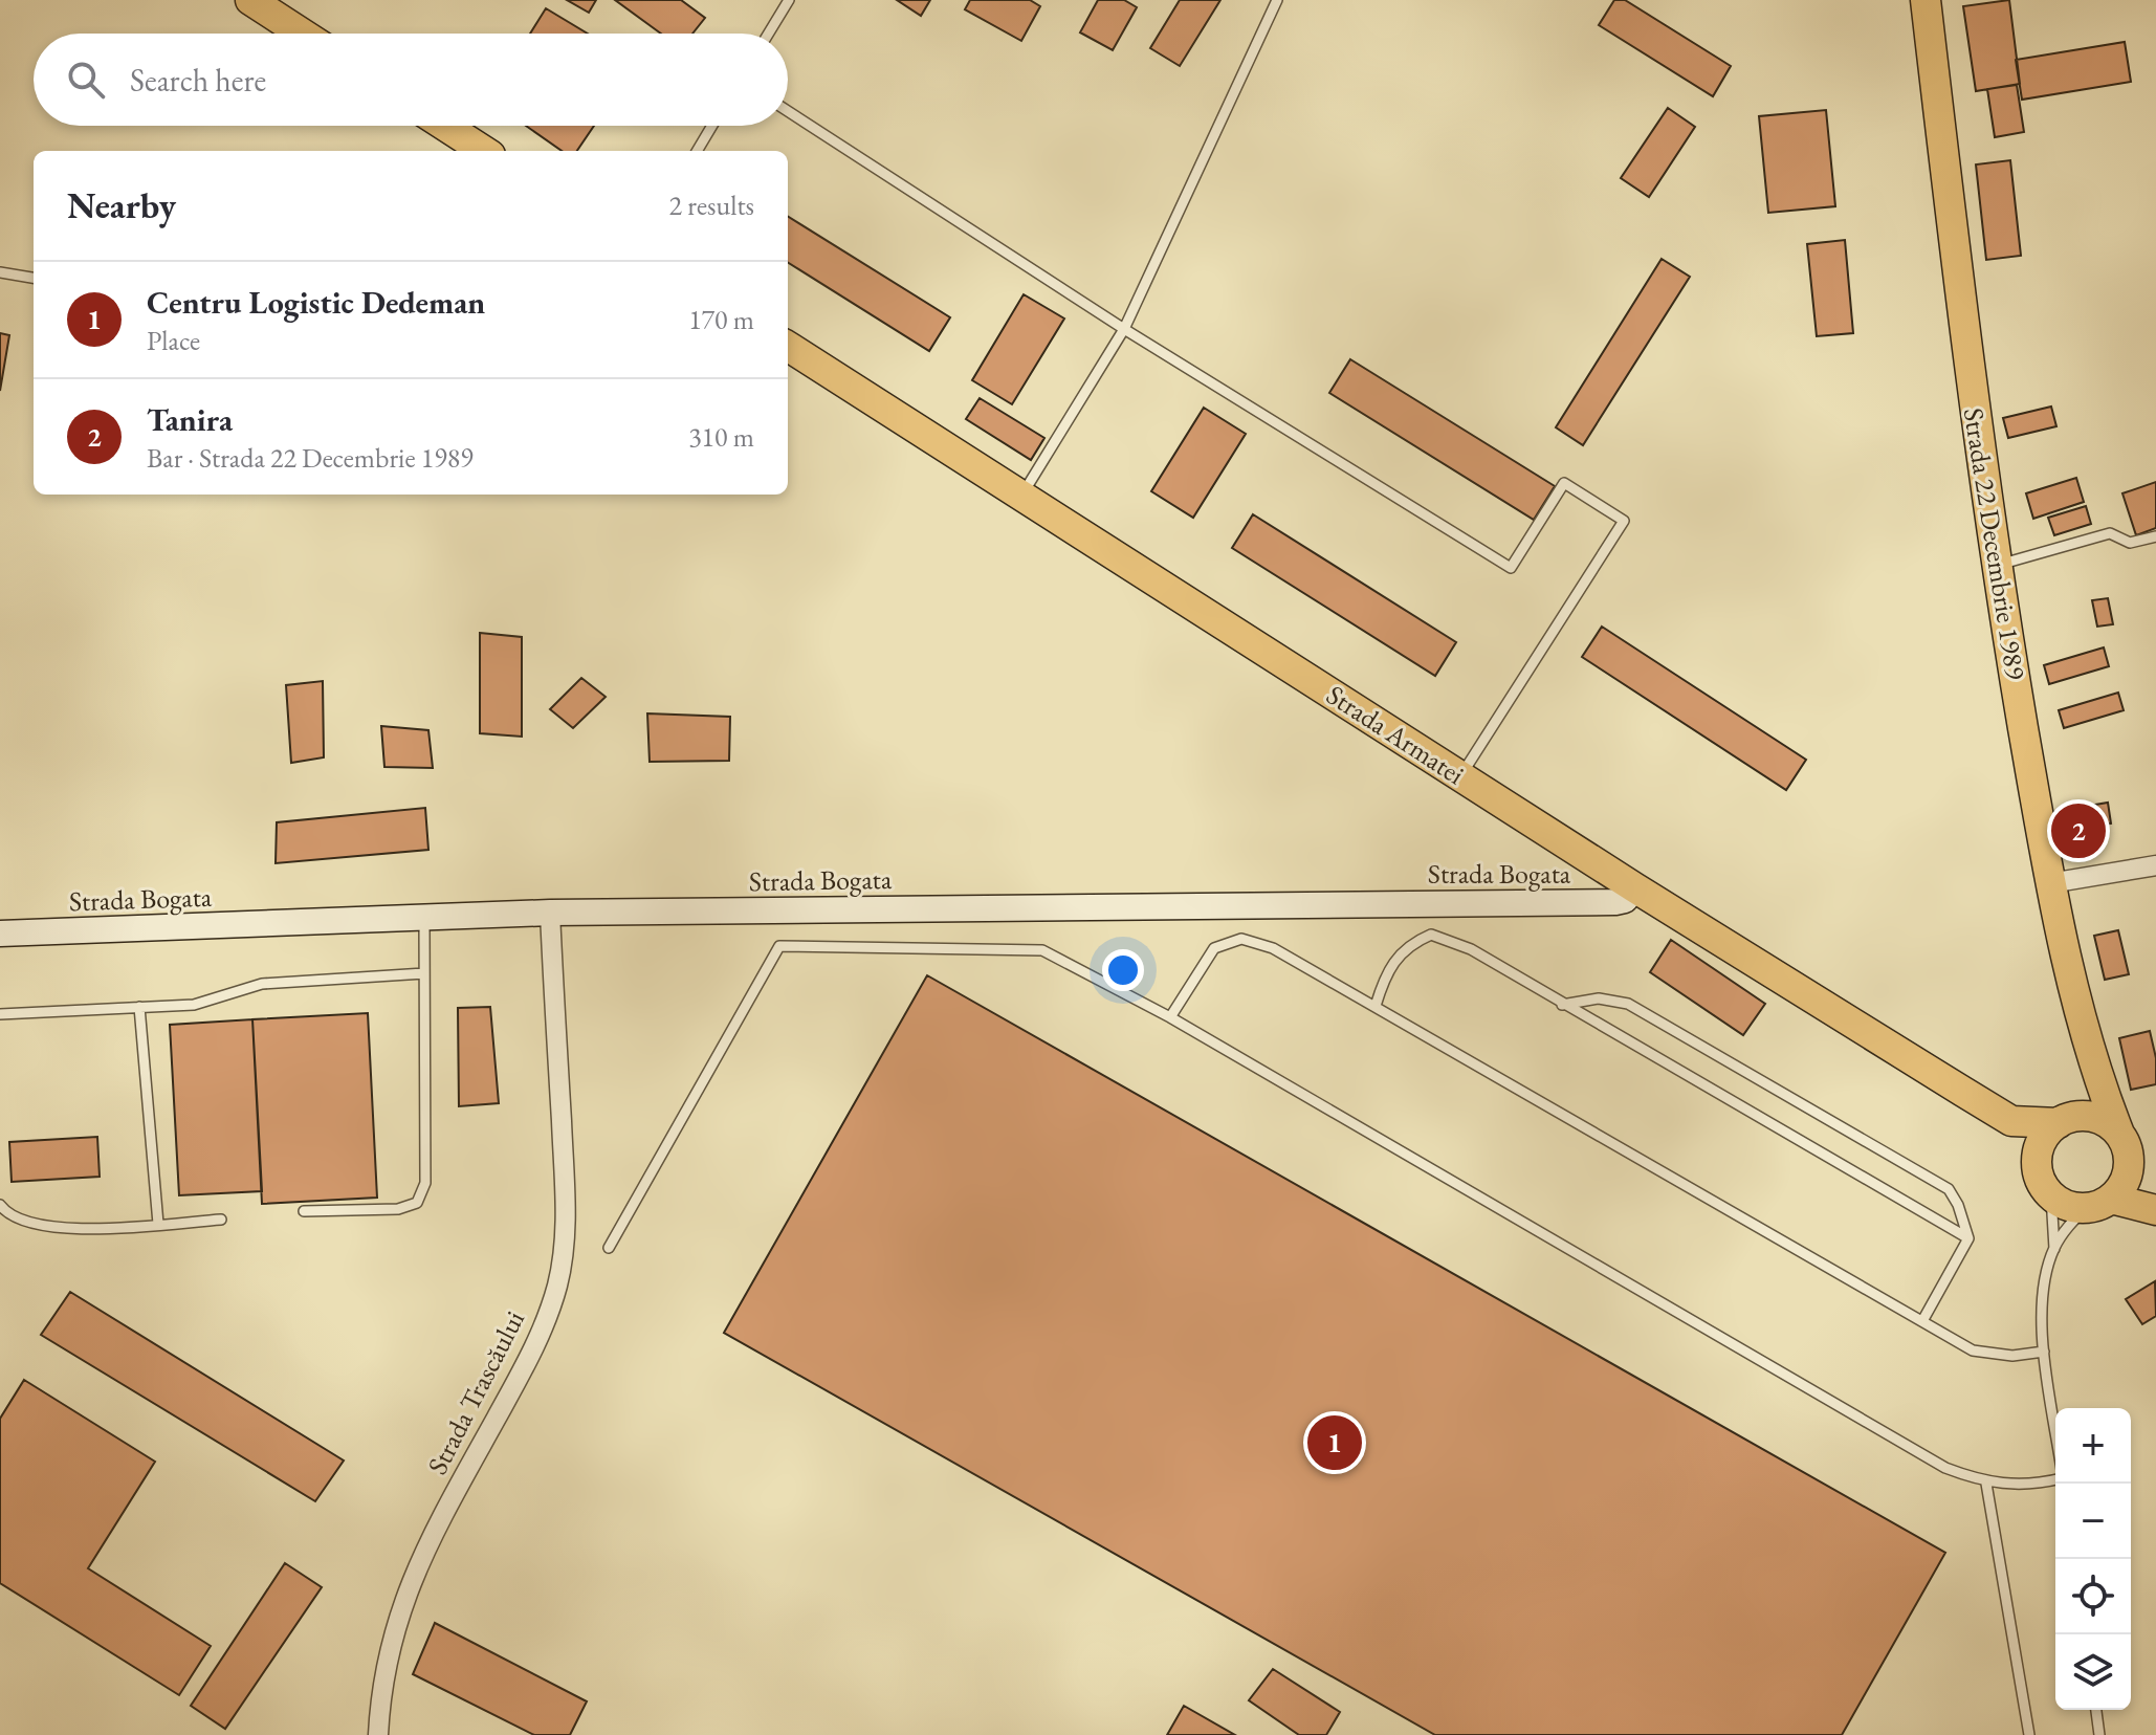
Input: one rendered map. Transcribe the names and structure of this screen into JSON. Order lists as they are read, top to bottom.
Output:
{
  "streets": {
    "main road": ["Strada 22 Decembrie 1989", "Strada Armatei", "Strada Bogata"],
    "street": ["Strada Trascăului"]
  },
  "crossings": [
    ["Strada 22 Decembrie 1989", "Strada Armatei"],
    ["Strada Armatei", "Strada Bogata"],
    ["Strada Bogata", "Strada Trascăului"]
  ],
  "page": {
    "search": "Search here",
    "heading": ["Nearby", "2 results"],
    "list": [
      {
        "mark": "1",
        "name": "Centru Logistic Dedeman",
        "note": "Place",
        "value": "170 m"
      },
      {
        "mark": "2",
        "name": "Tanira",
        "note": "Bar · Strada 22 Decembrie 1989",
        "value": "310 m"
      }
    ],
    "pins": ["2", "1"],
    "map_buttons": ["+", "−"]
  }
}
